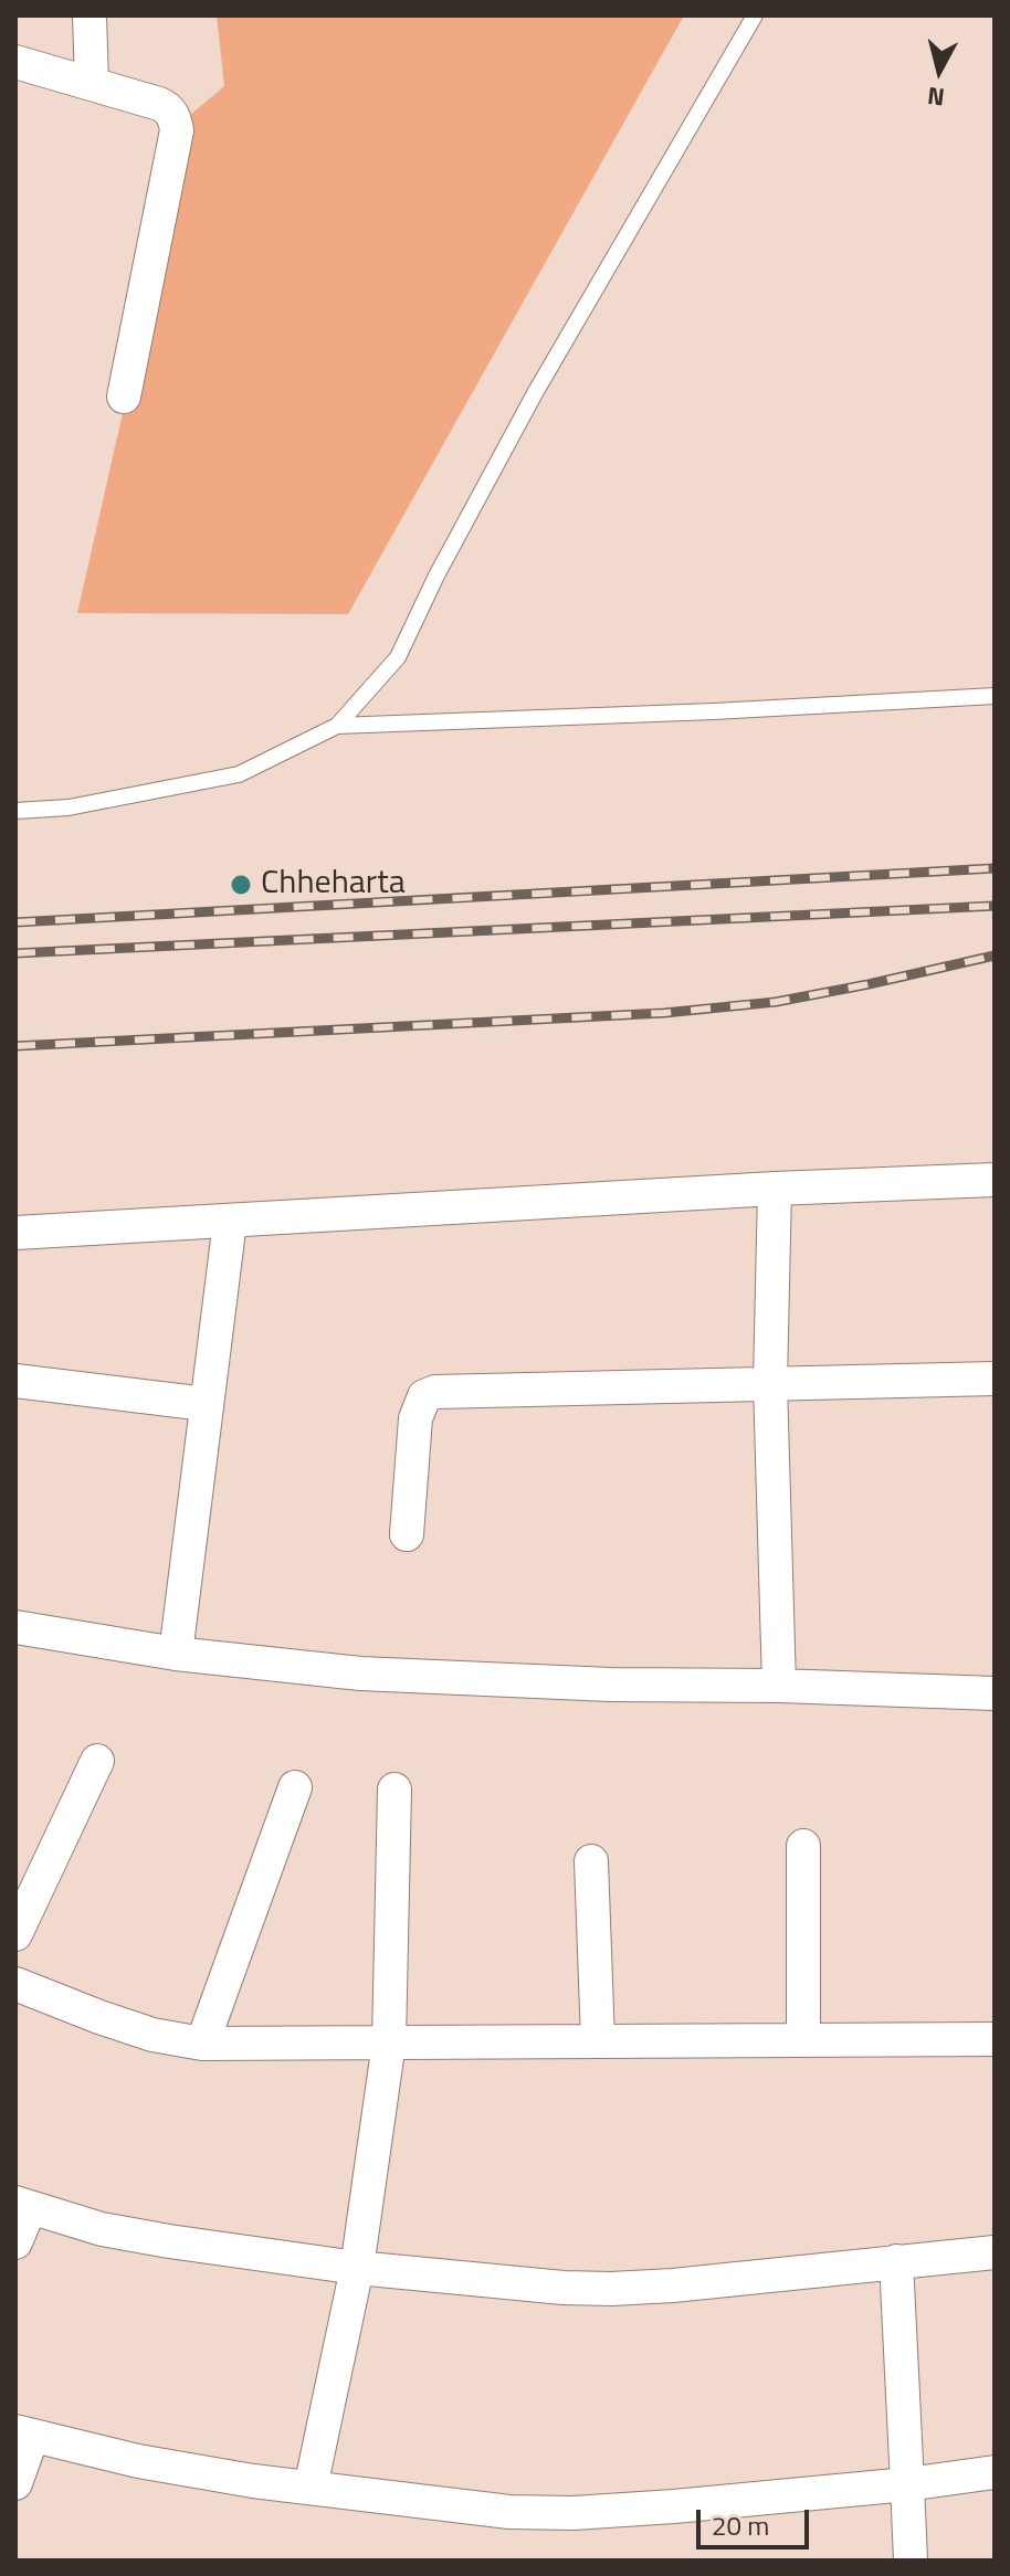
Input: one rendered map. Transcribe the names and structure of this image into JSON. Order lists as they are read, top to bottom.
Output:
{
  "places": ["Chheharta"],
  "scale_bar": "20 m",
  "north": "bottom"
}
